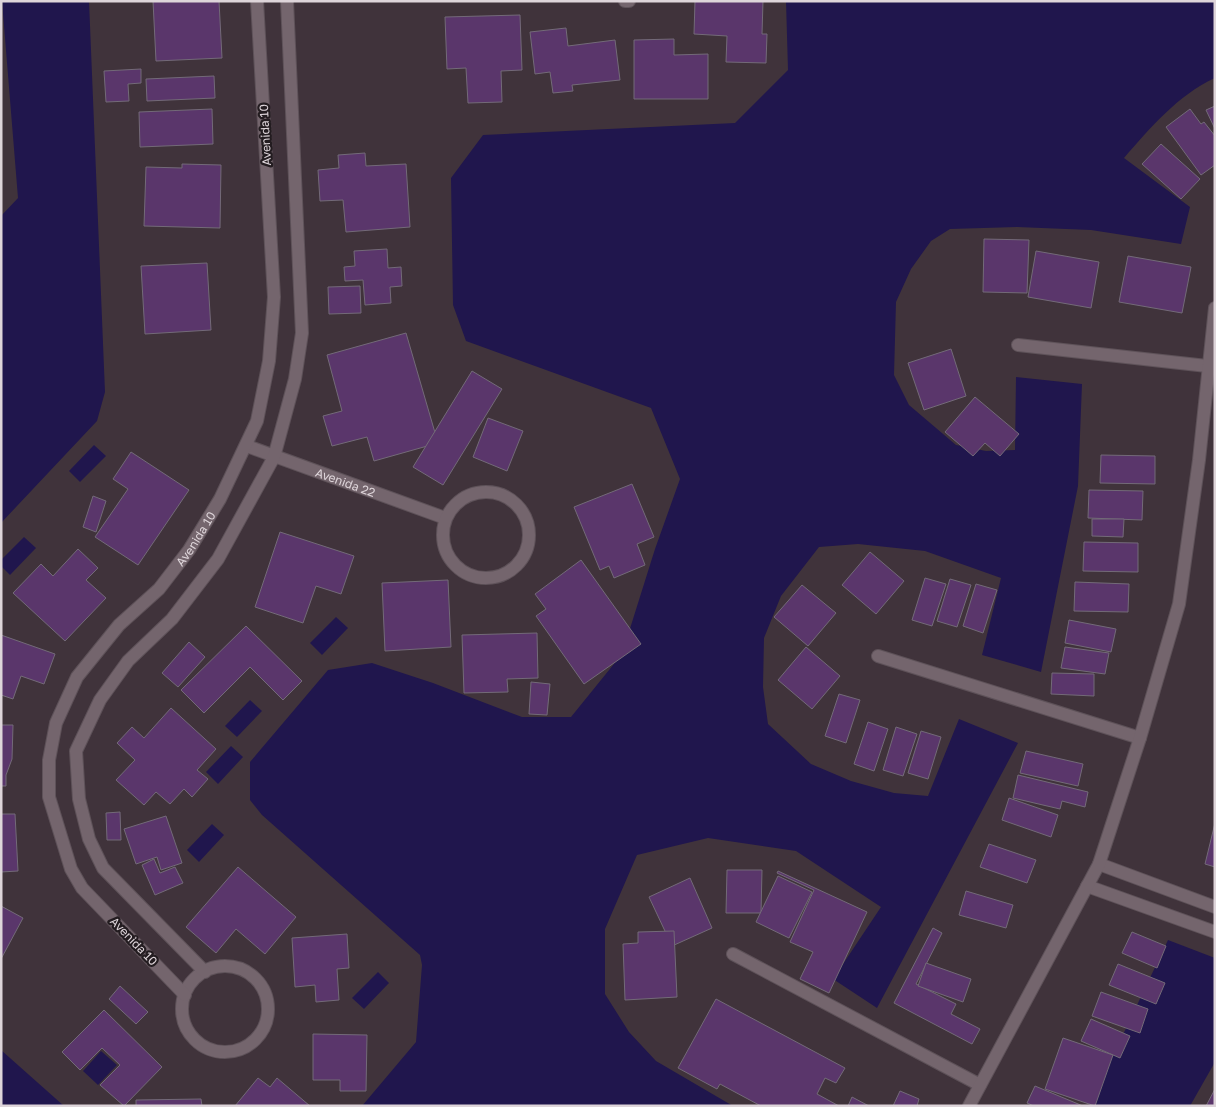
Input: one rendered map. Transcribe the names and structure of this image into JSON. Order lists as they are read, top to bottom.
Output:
{
  "streets": {
    "street": ["Avenida 10", "Avenida 22"]
  },
  "crossings": [
    ["Avenida 10", "Avenida 22"]
  ]
}
